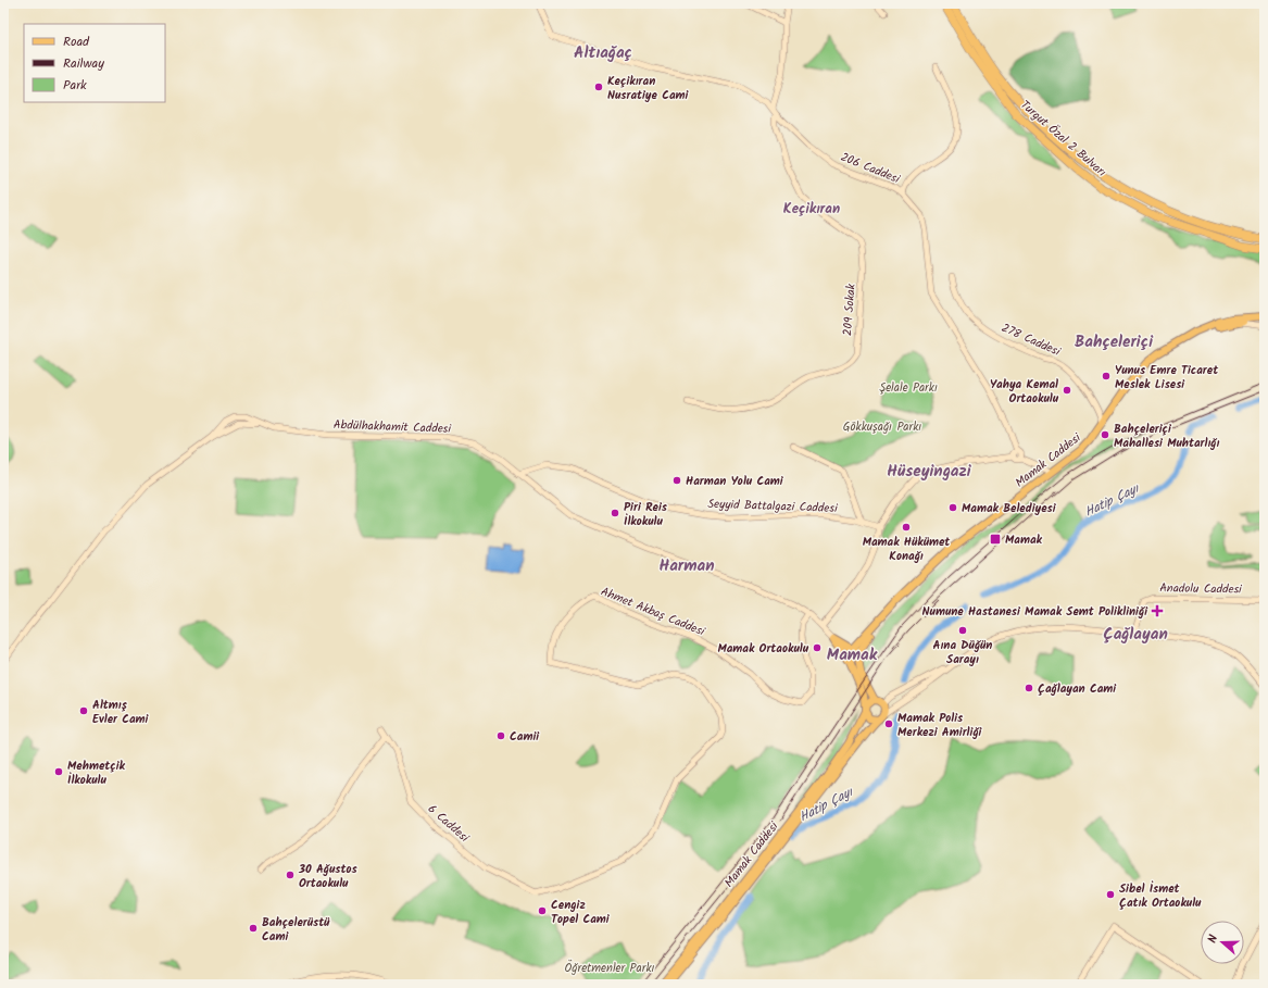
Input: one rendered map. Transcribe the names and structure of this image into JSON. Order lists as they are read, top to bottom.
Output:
{
  "streets": {
    "highway": ["Turgut Özal 2 Bulvarı"],
    "main road": ["Mamak Caddesi"],
    "street": [
      "206 Caddesi",
      "209 Sokak",
      "278 Caddesi",
      "Abdülhakhamit Caddesi",
      "Seyyid Battalgazi Caddesi",
      "Anadolu Caddesi",
      "Ahmet Akbaş Caddesi",
      "6 Caddesi"
    ]
  },
  "crossings": [
    ["206 Caddesi", "209 Sokak"],
    ["278 Caddesi", "Mamak Caddesi"],
    ["Abdülhakhamit Caddesi", "Seyyid Battalgazi Caddesi"],
    ["Abdülhakhamit Caddesi", "Ahmet Akbaş Caddesi"],
    ["Ahmet Akbaş Caddesi", "6 Caddesi"]
  ],
  "districts": [
    "Altıağaç",
    "Keçikıran",
    "Bahçeleriçi",
    "Hüseyingazi",
    "Harman",
    "Çağlayan",
    "Mamak"
  ],
  "water": ["Hatip Çayı"],
  "parks": ["Şelale Parkı", "Gökkuşağı Parkı", "Öğretmenler Parkı"],
  "places": {
    "other": [
      "Keçikıran Nusratiye Cami",
      "Yunus Emre Ticaret Meslek Lisesi",
      "Yahya Kemal Ortaokulu",
      "Bahçeleriçi Mahallesi Muhtarlığı",
      "Harman Yolu Cami",
      "Mamak Belediyesi",
      "Piri Reis İlkokulu",
      "Mamak Hükümet Konağı",
      "Aına Düğün Sarayı",
      "Mamak Ortaokulu",
      "Çağlayan Cami",
      "Altmış Evler Cami",
      "Mamak Polis Merkezi Amirliği",
      "Camii",
      "Mehmetçik İlkokulu",
      "30 Ağustos Ortaokulu",
      "Sibel İsmet Çatık Ortaokulu",
      "Cengiz Topel Cami",
      "Bahçelerüstü Cami"
    ],
    "transit": ["Mamak"],
    "health": ["Numune Hastanesi Mamak Semt Polikliniği"]
  },
  "legend": ["Road", "Railway", "Park"],
  "north": "left"
}
